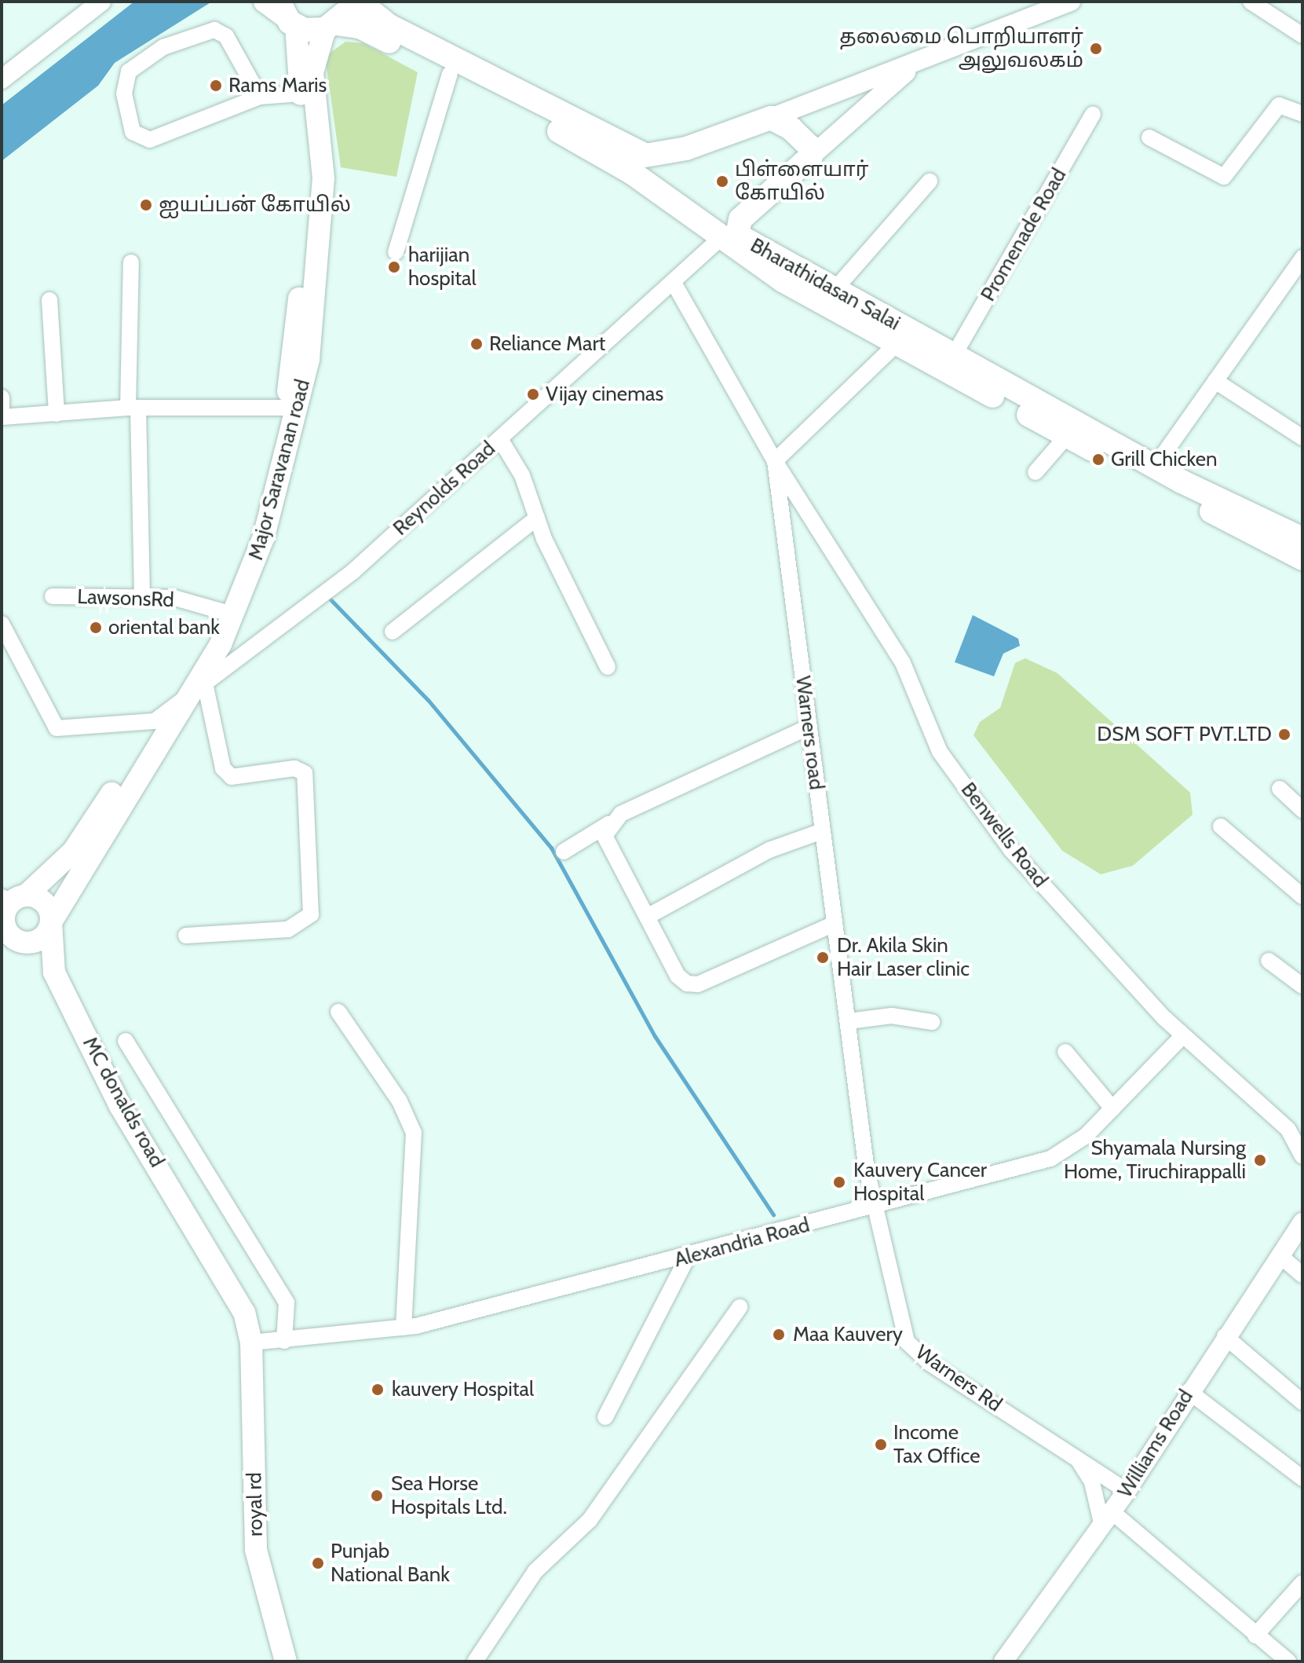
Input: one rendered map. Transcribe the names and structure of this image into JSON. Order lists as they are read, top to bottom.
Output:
{
  "streets": {
    "main road": [
      "Bharathidasan Salai",
      "Major Saravanan road",
      "MC donalds road",
      "royal rd"
    ],
    "street": [
      "Promenade Road",
      "Reynolds Road",
      "LawsonsRd",
      "Warners road",
      "Benwells Road",
      "Alexandria Road",
      "Warners Rd",
      "Williams Road"
    ]
  },
  "crossings": [
    ["Promenade Road", "Bharathidasan Salai"],
    ["Bharathidasan Salai", "Major Saravanan road"],
    ["Bharathidasan Salai", "Reynolds Road"],
    ["Major Saravanan road", "Reynolds Road"],
    ["Major Saravanan road", "LawsonsRd"],
    ["Reynolds Road", "Warners road"],
    ["Warners road", "Benwells Road"],
    ["Warners road", "Alexandria Road"],
    ["Warners road", "Warners Rd"],
    ["Benwells Road", "Alexandria Road"],
    ["MC donalds road", "Alexandria Road"],
    ["MC donalds road", "royal rd"],
    ["Alexandria Road", "Warners Rd"],
    ["Alexandria Road", "royal rd"],
    ["Warners Rd", "Williams Road"]
  ],
  "places": [
    "தலைமை பொறியாளர் அலுவலகம்",
    "Rams Maris",
    "பிள்ளையார் கோயில்",
    "ஐயப்பன் கோயில்",
    "harijian hospital",
    "Reliance Mart",
    "Vijay cinemas",
    "Grill Chicken",
    "oriental bank",
    "DSM SOFT PVT.LTD",
    "Dr. Akila Skin Hair Laser clinic",
    "Shyamala Nursing Home, Tiruchirappalli",
    "Kauvery Cancer Hospital",
    "Maa Kauvery",
    "kauvery Hospital",
    "Income Tax Office",
    "Sea Horse Hospitals Ltd.",
    "Punjab National Bank"
  ]
}
